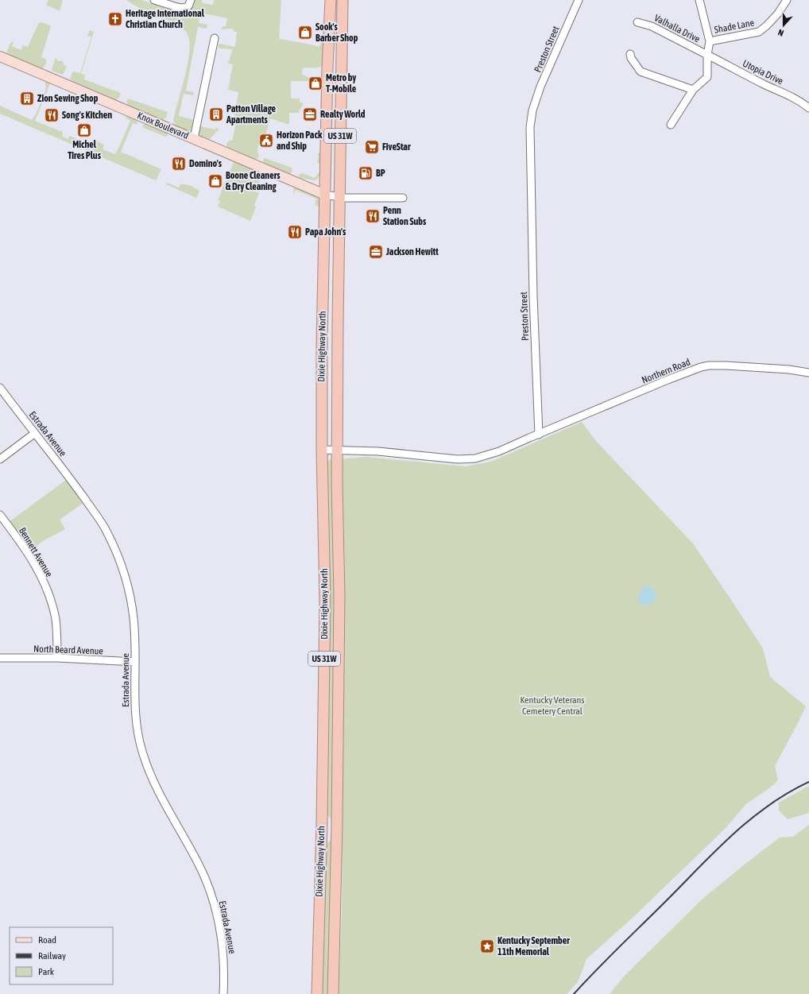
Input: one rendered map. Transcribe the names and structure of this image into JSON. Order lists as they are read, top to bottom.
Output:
{
  "streets": {
    "highway": ["US 31W", "Dixie Highway North"],
    "main road": ["Knox Boulevard"],
    "street": [
      "Shade Lane",
      "Valhalla Drive",
      "Preston Street",
      "Utopia Drive",
      "Northern Road",
      "Estrada Avenue",
      "Bennett Avenue",
      "North Beard Avenue"
    ]
  },
  "crossings": [
    ["Shade Lane", "Valhalla Drive"],
    ["Valhalla Drive", "Utopia Drive"],
    ["Preston Street", "Northern Road"],
    ["Knox Boulevard", "US 31W"],
    ["Knox Boulevard", "Dixie Highway North"],
    ["US 31W", "Dixie Highway North"],
    ["Estrada Avenue", "North Beard Avenue"],
    ["Bennett Avenue", "North Beard Avenue"]
  ],
  "parks": ["Kentucky Veterans Cemetery Central"],
  "places": {
    "church": ["Heritage International Christian Church"],
    "shop": [
      "Sook's Barber Shop",
      "Metro by T-Mobile",
      "Michel Tires Plus",
      "Boone Cleaners & Dry Cleaning"
    ],
    "building": ["Zion Sewing Shop", "Patton Village Apartments"],
    "office": ["Realty World", "Jackson Hewitt"],
    "restaurant": [
      "Song's Kitchen",
      "Domino's",
      "Penn Station Subs",
      "Papa John's"
    ],
    "public building": ["Horizon Pack and Ship"],
    "supermarket": ["FiveStar"],
    "fuel station": ["BP"],
    "place": ["Kentucky September 11th Memorial"]
  },
  "legend": ["Road", "Railway", "Park"],
  "north": "bottom"
}
